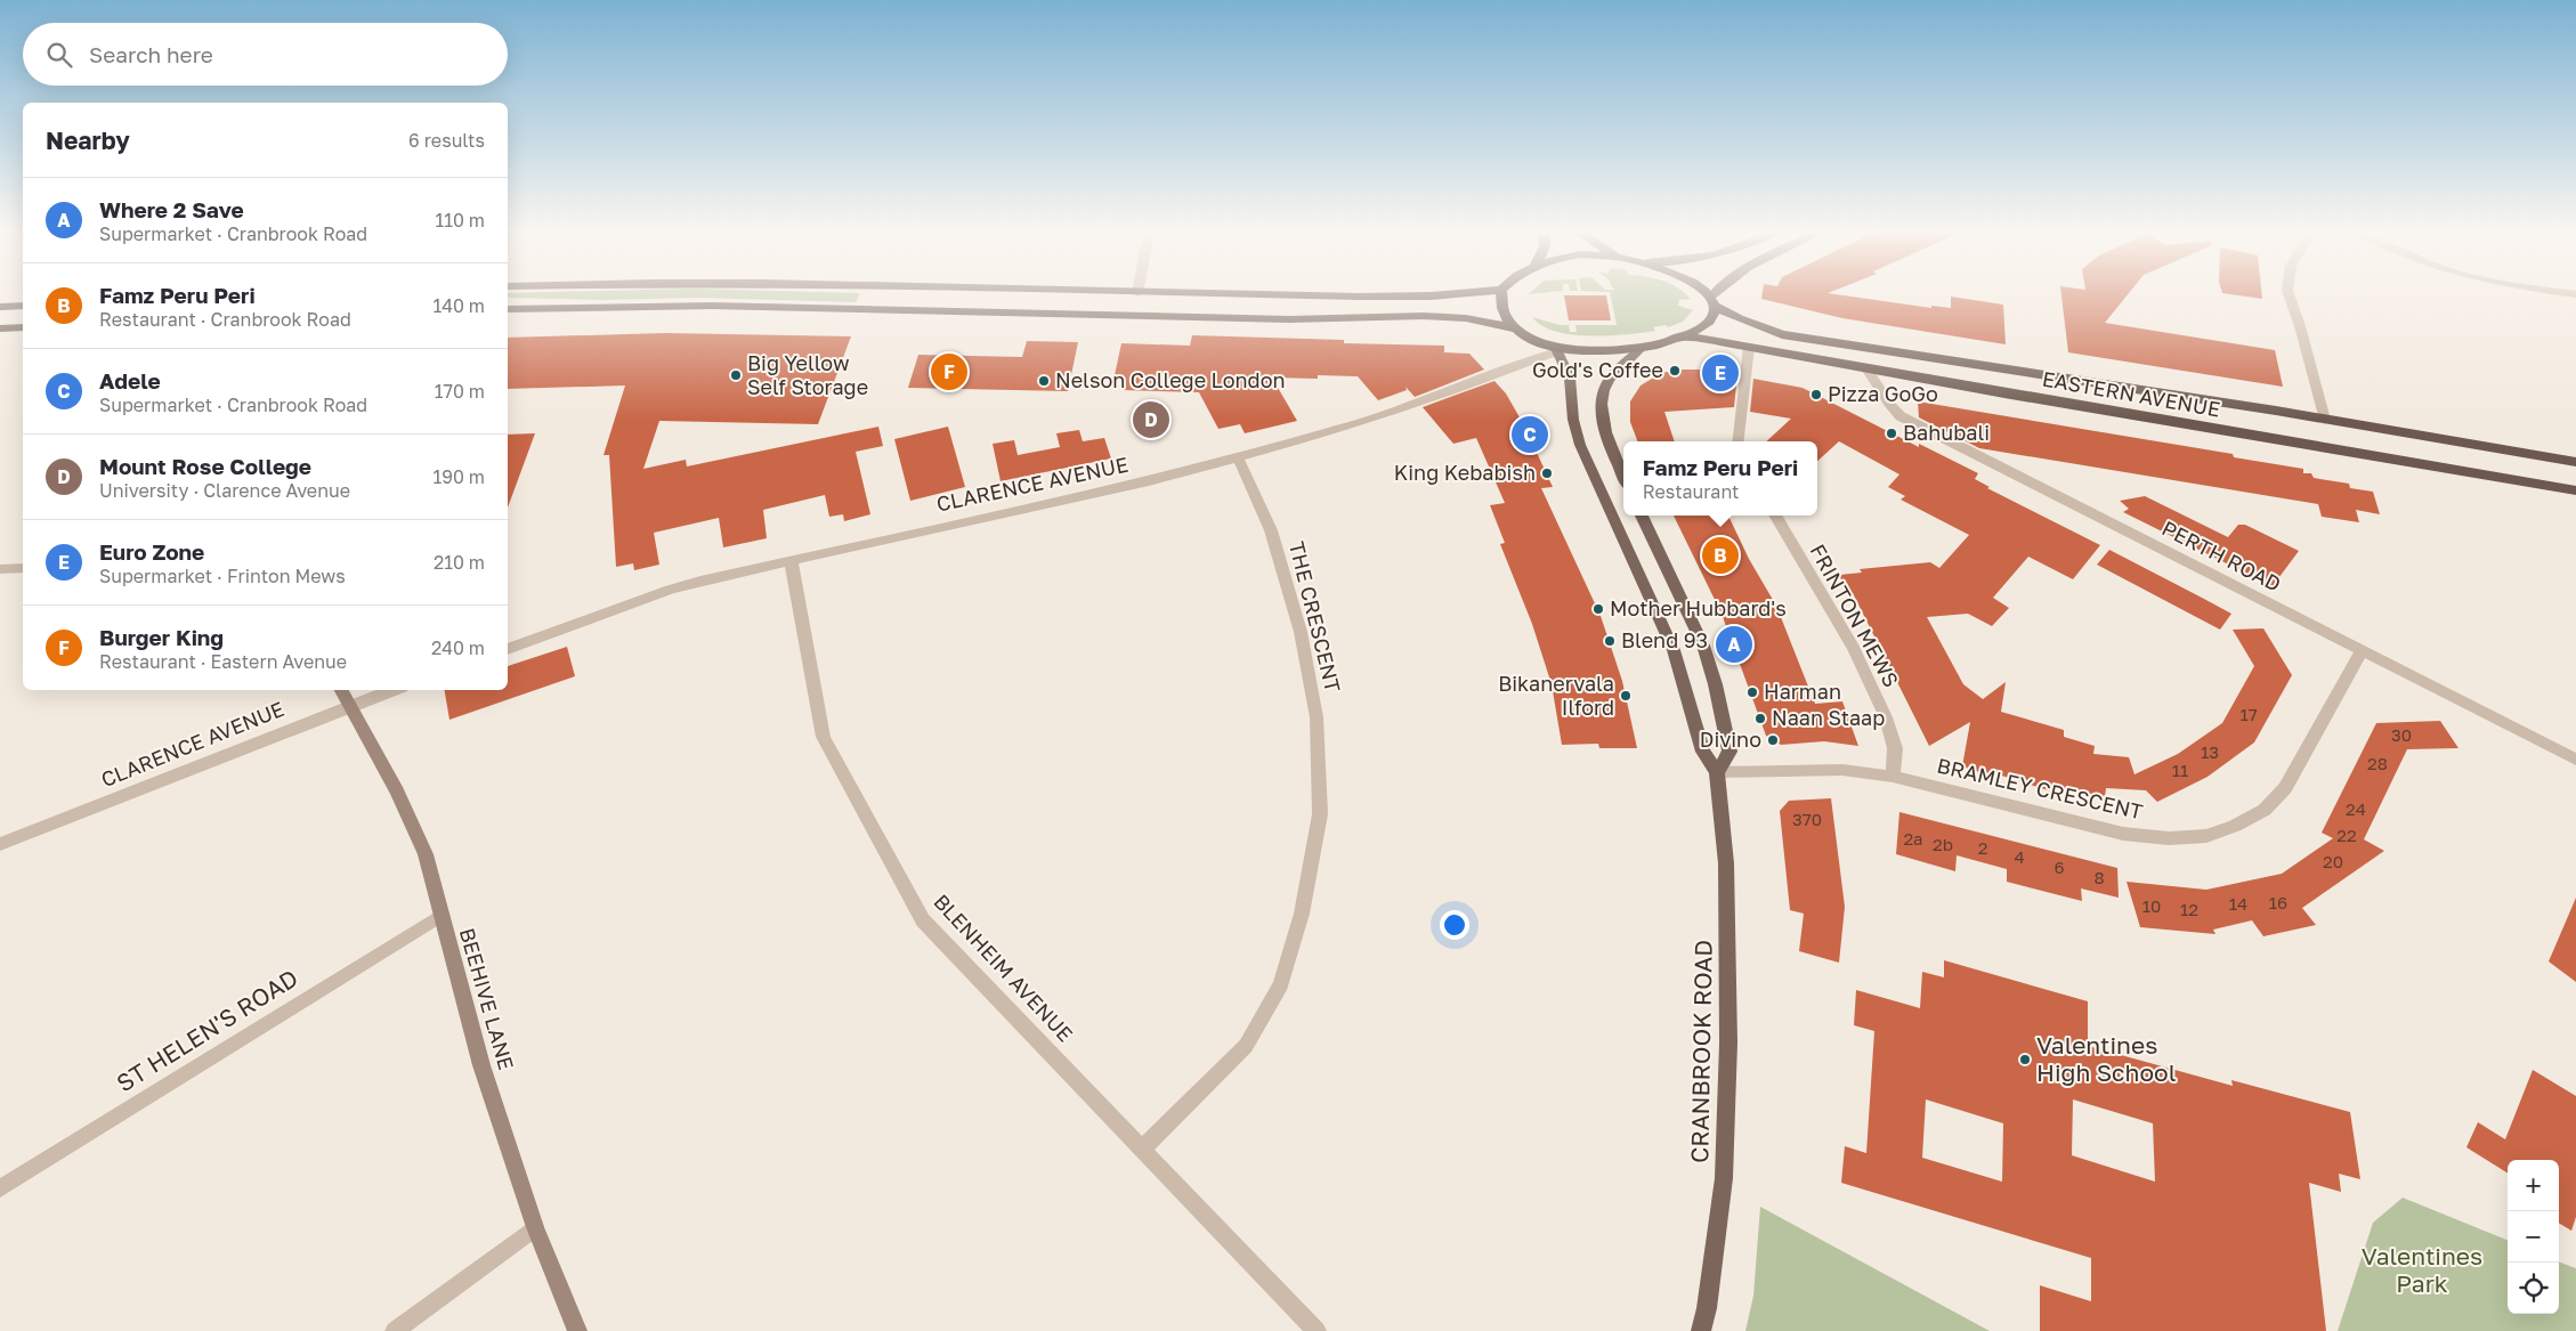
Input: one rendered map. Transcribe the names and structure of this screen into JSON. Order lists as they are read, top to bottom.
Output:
{
  "streets": {
    "highway": ["EASTERN AVENUE"],
    "main road": ["BEEHIVE LANE", "CRANBROOK ROAD"],
    "street": [
      "CLARENCE AVENUE",
      "PERTH ROAD",
      "FRINTON MEWS",
      "THE CRESCENT",
      "BRAMLEY CRESCENT",
      "BLENHEIM AVENUE",
      "ST HELEN'S ROAD"
    ]
  },
  "crossings": [
    ["EASTERN AVENUE", "PERTH ROAD"],
    ["CLARENCE AVENUE", "THE CRESCENT"],
    ["CLARENCE AVENUE", "BLENHEIM AVENUE"],
    ["CLARENCE AVENUE", "BEEHIVE LANE"],
    ["CLARENCE AVENUE", "CRANBROOK ROAD"],
    ["PERTH ROAD", "BRAMLEY CRESCENT"],
    ["FRINTON MEWS", "BRAMLEY CRESCENT"],
    ["THE CRESCENT", "BLENHEIM AVENUE"],
    ["BRAMLEY CRESCENT", "CRANBROOK ROAD"],
    ["BEEHIVE LANE", "ST HELEN'S ROAD"]
  ],
  "parks": ["Valentines Park"],
  "places": [
    "Gold's Coffee",
    "Big Yellow Self Storage",
    "Nelson College London",
    "Pizza GoGo",
    "Bahubali",
    "King Kebabish",
    "Mother Hubbard's",
    "Blend 93",
    "Harman",
    "Bikanervala Ilford",
    "Naan Staap",
    "Divino",
    "Valentines High School"
  ],
  "house_numbers": [
    "17",
    "30",
    "13",
    "28",
    "11",
    "24",
    "370",
    "22",
    "2a",
    "2b",
    "2",
    "4",
    "20",
    "6",
    "8",
    "16",
    "14",
    "10",
    "12"
  ],
  "page": {
    "search": "Search here",
    "heading": ["Nearby", "6 results"],
    "list": [
      {
        "mark": "A",
        "name": "Where 2 Save",
        "note": "Supermarket · Cranbrook Road",
        "value": "110 m"
      },
      {
        "mark": "B",
        "name": "Famz Peru Peri",
        "note": "Restaurant · Cranbrook Road",
        "value": "140 m"
      },
      {
        "mark": "C",
        "name": "Adele",
        "note": "Supermarket · Cranbrook Road",
        "value": "170 m"
      },
      {
        "mark": "D",
        "name": "Mount Rose College",
        "note": "University · Clarence Avenue",
        "value": "190 m"
      },
      {
        "mark": "E",
        "name": "Euro Zone",
        "note": "Supermarket · Frinton Mews",
        "value": "210 m"
      },
      {
        "mark": "F",
        "name": "Burger King",
        "note": "Restaurant · Eastern Avenue",
        "value": "240 m"
      }
    ],
    "pins": [
      "F",
      "E",
      "D",
      "C",
      "B",
      "A"
    ],
    "popup": ["Famz Peru Peri", "Restaurant"],
    "map_buttons": ["+", "−"]
  }
}
